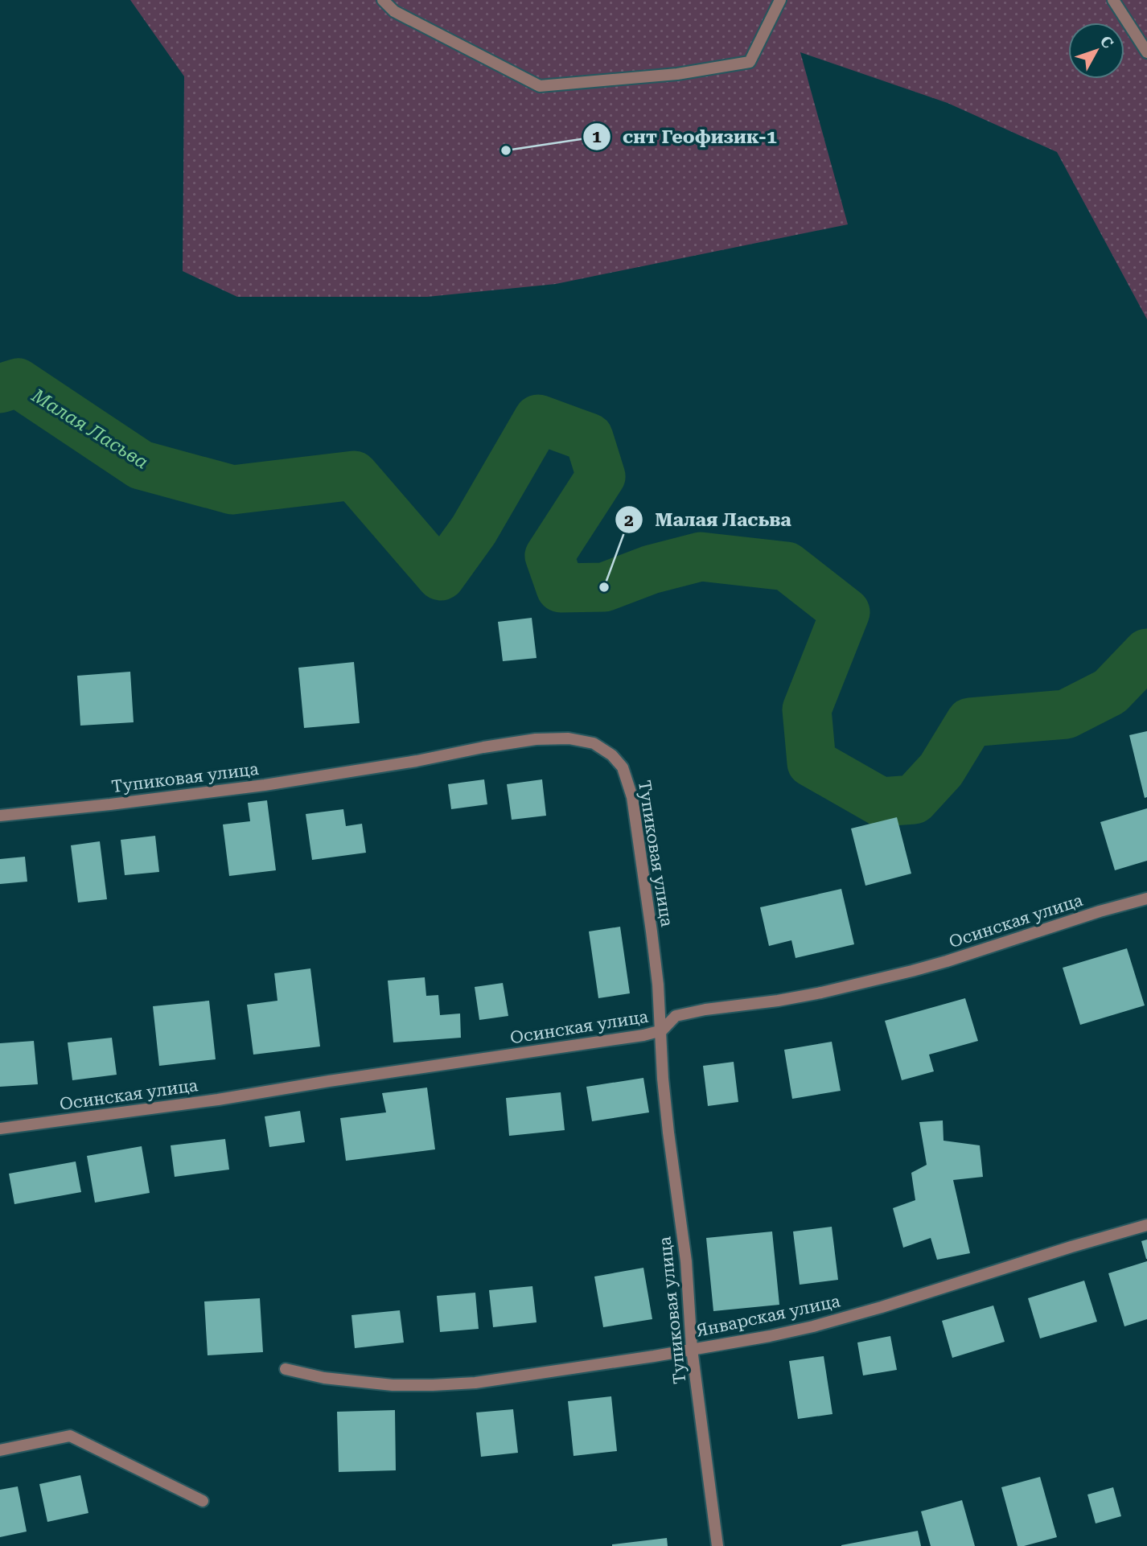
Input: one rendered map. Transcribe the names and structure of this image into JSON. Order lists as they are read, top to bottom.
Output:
{
  "streets": {
    "street": ["Тупиковая улица", "Осинская улица", "Январская улица"]
  },
  "crossings": [
    ["Тупиковая улица", "Осинская улица"],
    ["Тупиковая улица", "Январская улица"]
  ],
  "water": ["Малая Ласьва"],
  "places": ["снт Геофизик-1", "Малая Ласьва"],
  "north": "top right"
}
